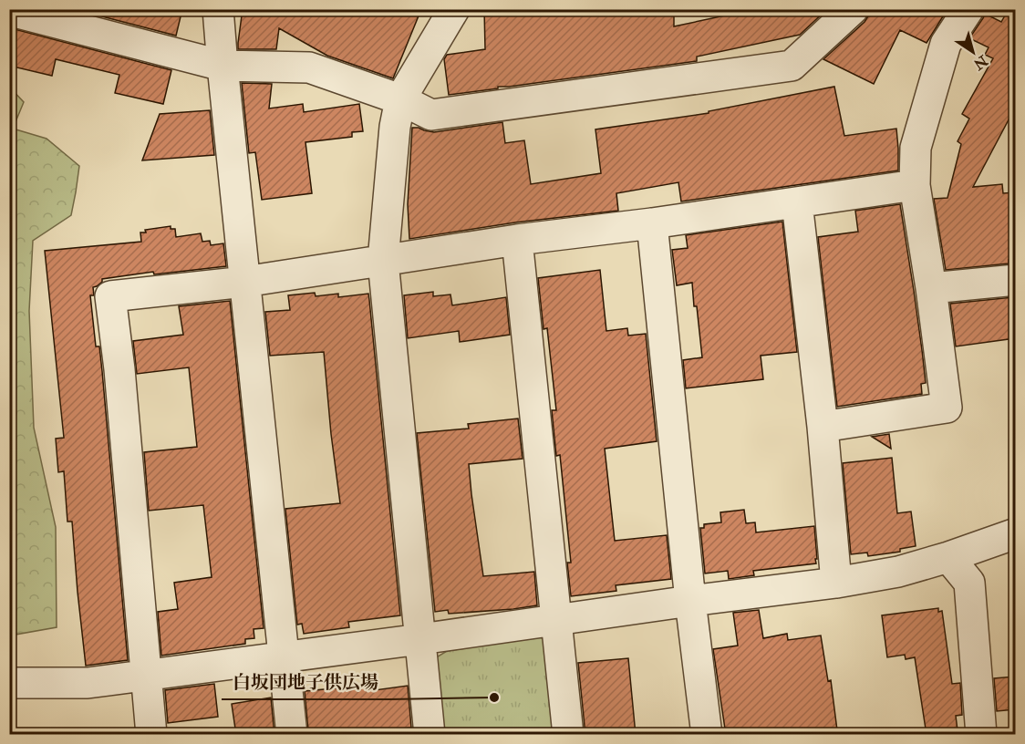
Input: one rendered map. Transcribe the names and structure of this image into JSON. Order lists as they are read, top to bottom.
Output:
{
  "places": ["白坂団地子供広場"],
  "north": "bottom right"
}
